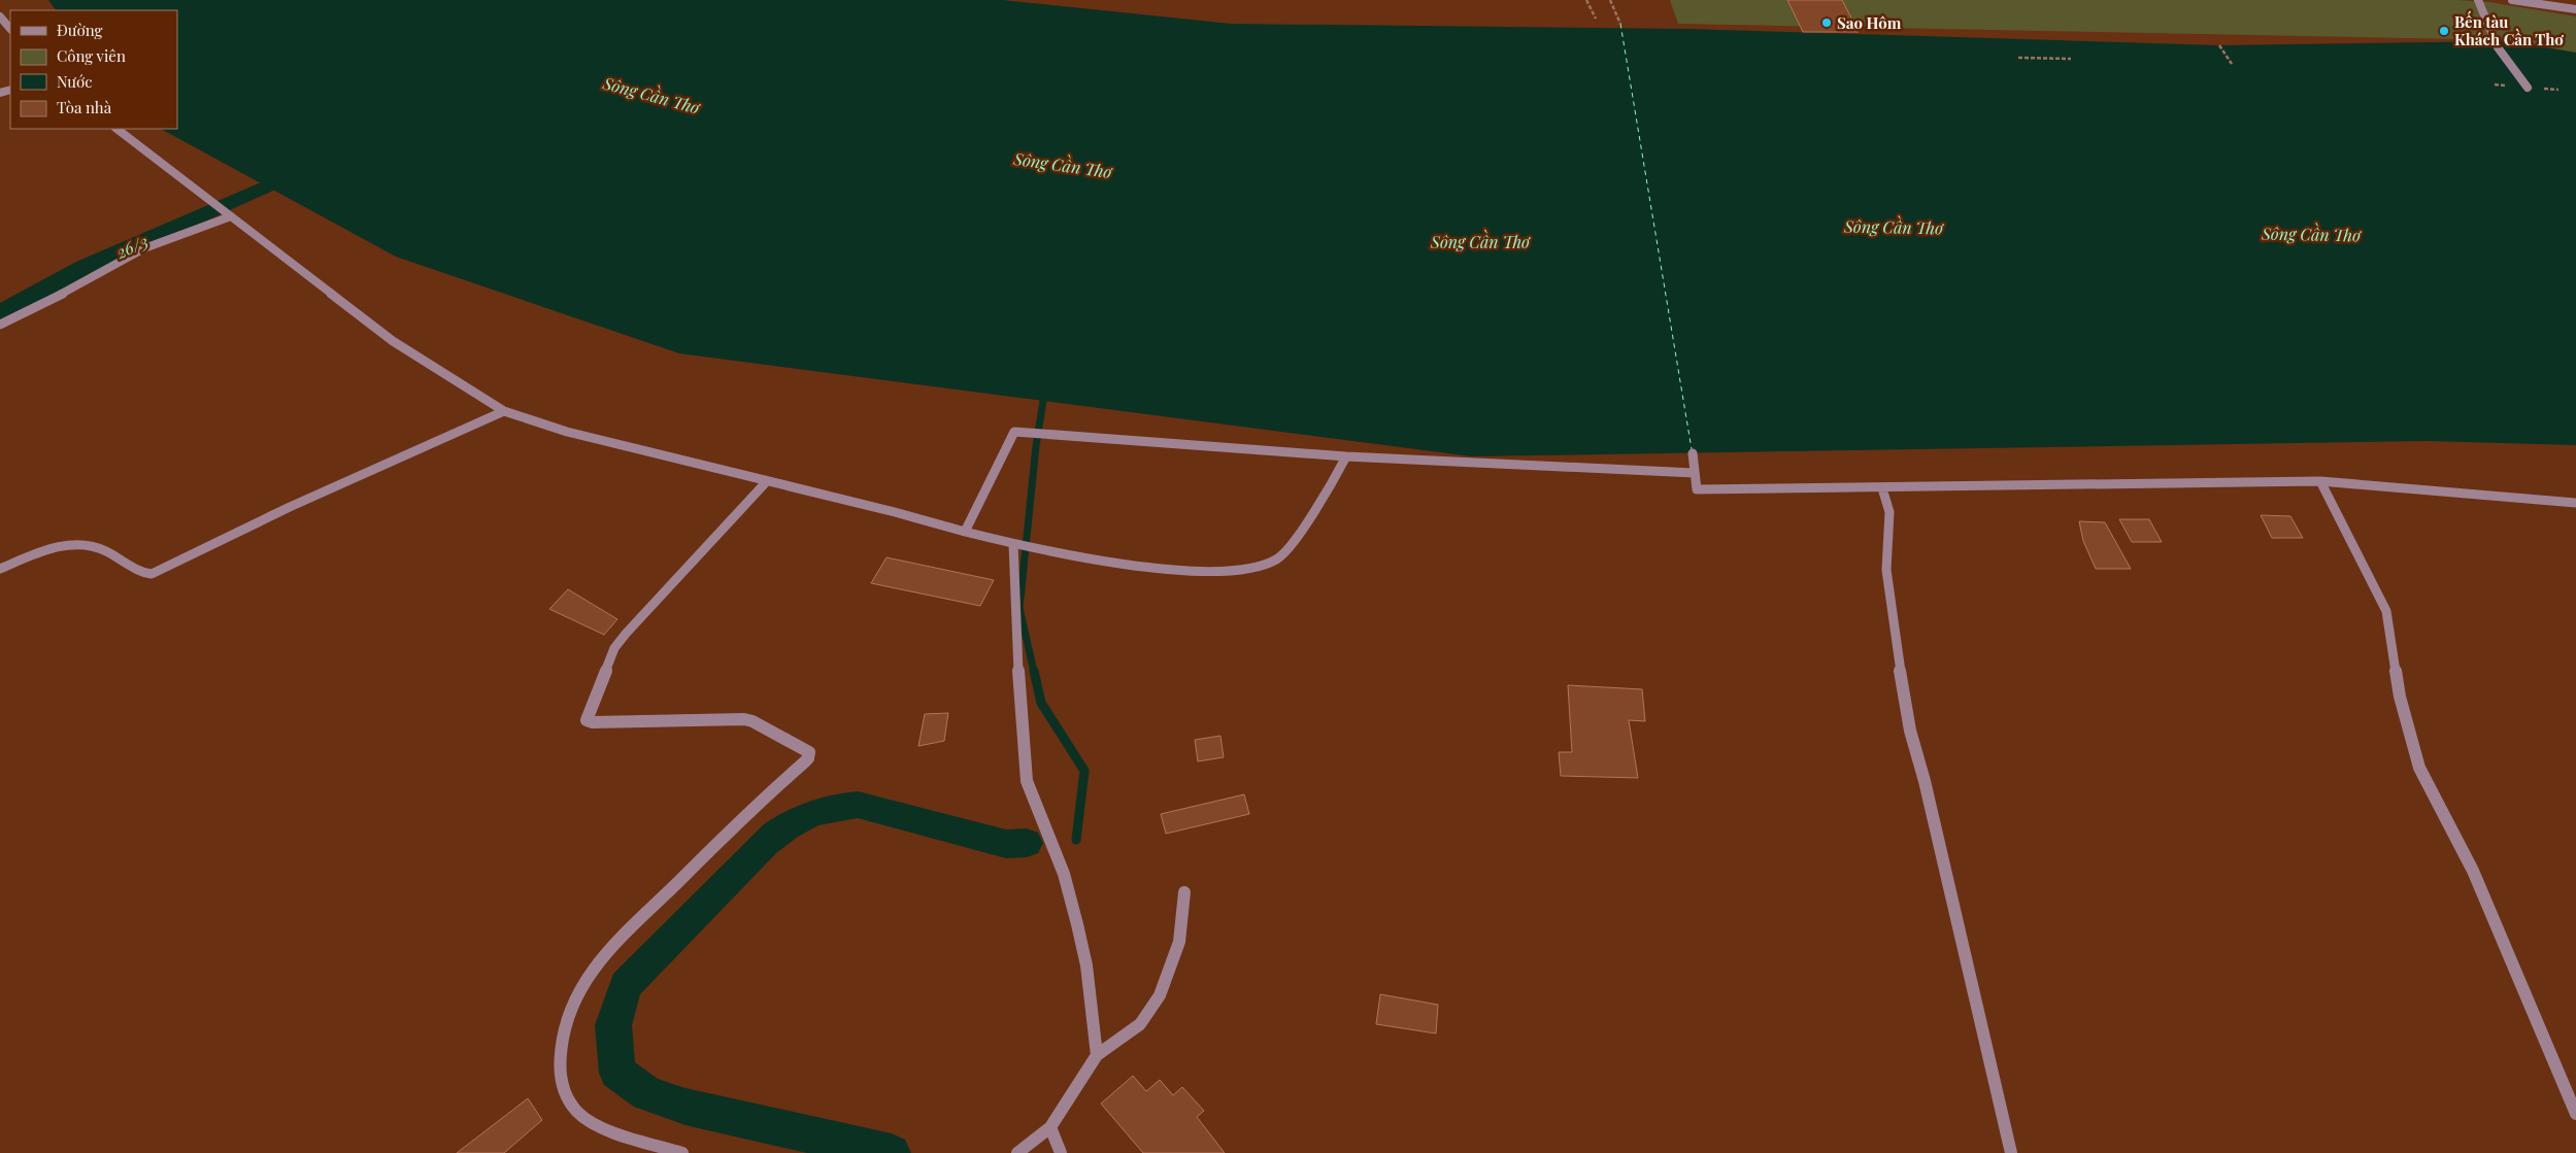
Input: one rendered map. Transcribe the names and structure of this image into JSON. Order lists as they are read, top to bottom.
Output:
{
  "water": ["Sông Cần Thơ", "26/3"],
  "places": ["Sao Hôm", "Bến tàu Khách Cần Thơ"],
  "legend": [
    "Đường",
    "Công viên",
    "Nước",
    "Tòa nhà"
  ]
}
